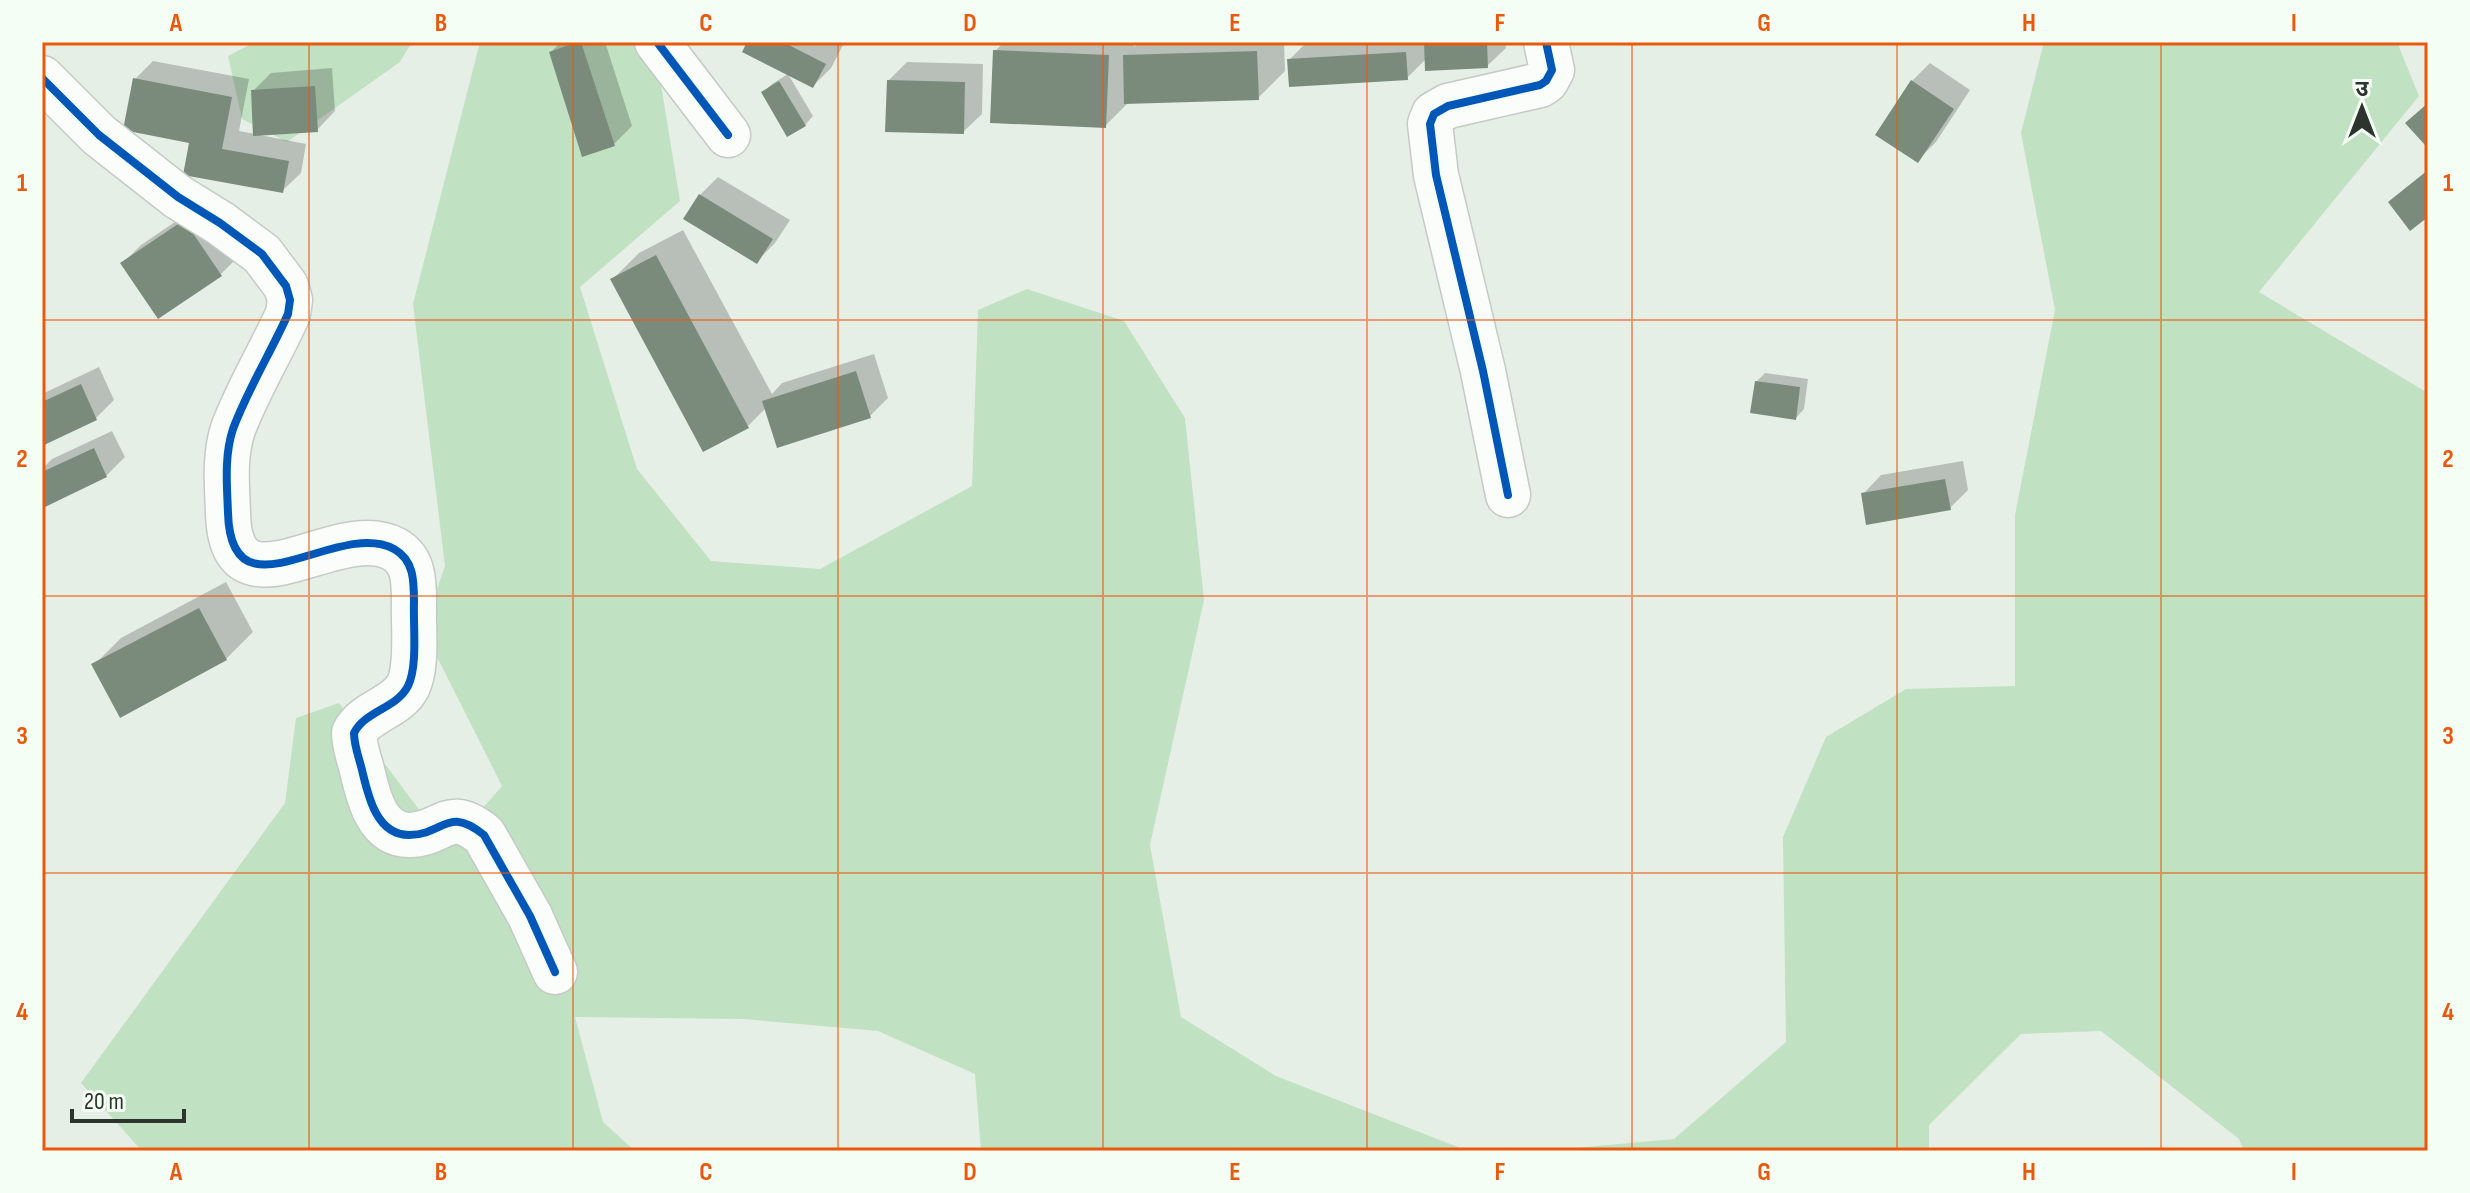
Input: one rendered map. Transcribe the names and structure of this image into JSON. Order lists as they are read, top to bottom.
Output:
{
  "scale_bar": "20 m",
  "north": "top",
  "grid": {
    "columns": [
      "A",
      "B",
      "C",
      "D",
      "E",
      "F",
      "G",
      "H",
      "I"
    ],
    "rows": [
      "1",
      "2",
      "3",
      "4"
    ]
  }
}
